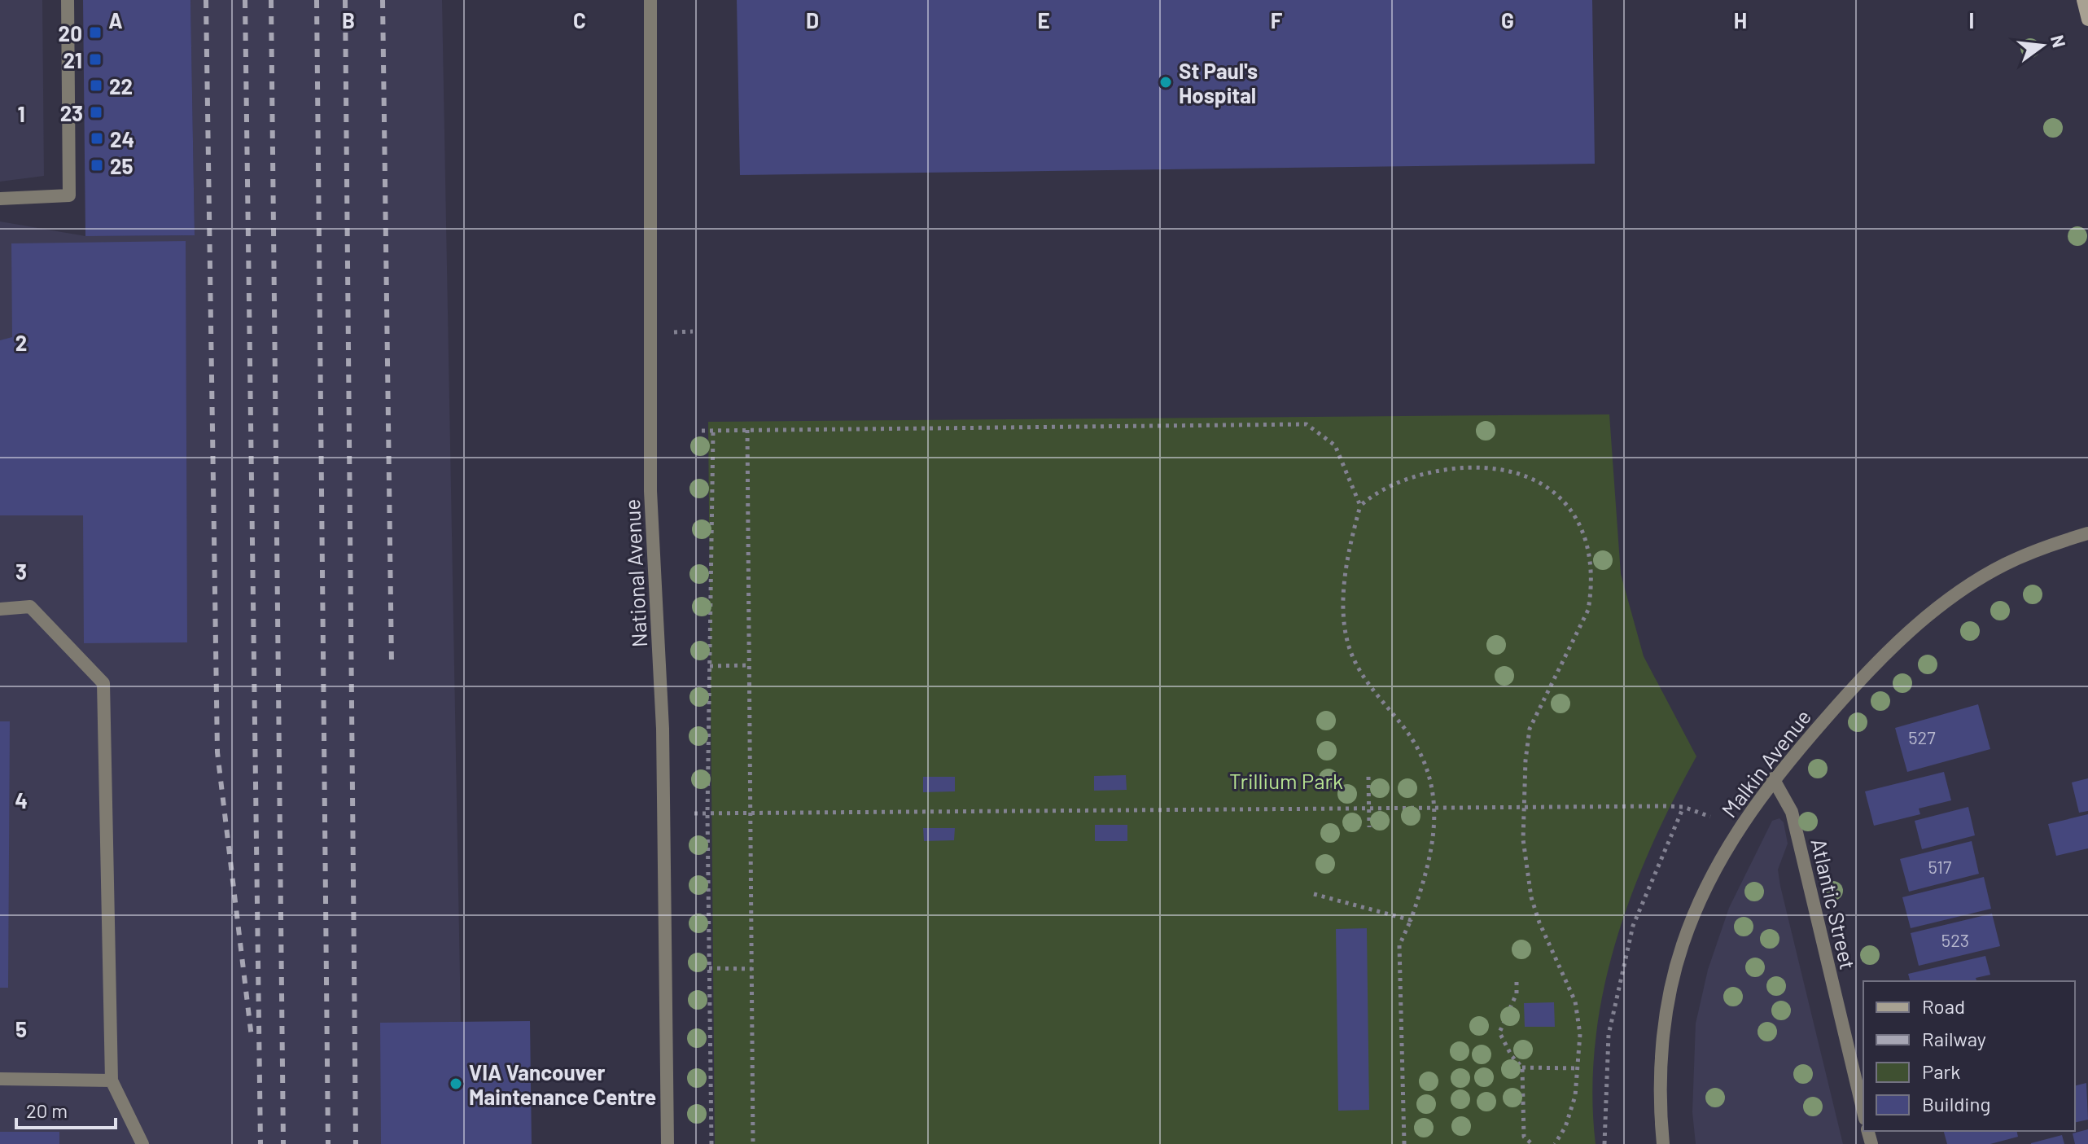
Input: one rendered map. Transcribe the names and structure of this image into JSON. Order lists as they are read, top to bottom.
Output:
{
  "streets": {
    "street": ["National Avenue", "Malkin Avenue", "Atlantic Street"]
  },
  "crossings": [
    ["Malkin Avenue", "Atlantic Street"]
  ],
  "parks": ["Trillium Park"],
  "places": {
    "transit": [
      "20",
      "21",
      "22",
      "23",
      "24",
      "25"
    ],
    "other": ["St Paul's Hospital", "VIA Vancouver Maintenance Centre"]
  },
  "house_numbers": ["527", "517", "523"],
  "legend": [
    "Road",
    "Railway",
    "Park",
    "Building"
  ],
  "scale_bar": "20 m",
  "north": "right",
  "grid": {
    "columns": [
      "A",
      "B",
      "C",
      "D",
      "E",
      "F",
      "G",
      "H",
      "I"
    ],
    "rows": [
      "1",
      "2",
      "3",
      "4",
      "5"
    ]
  }
}
